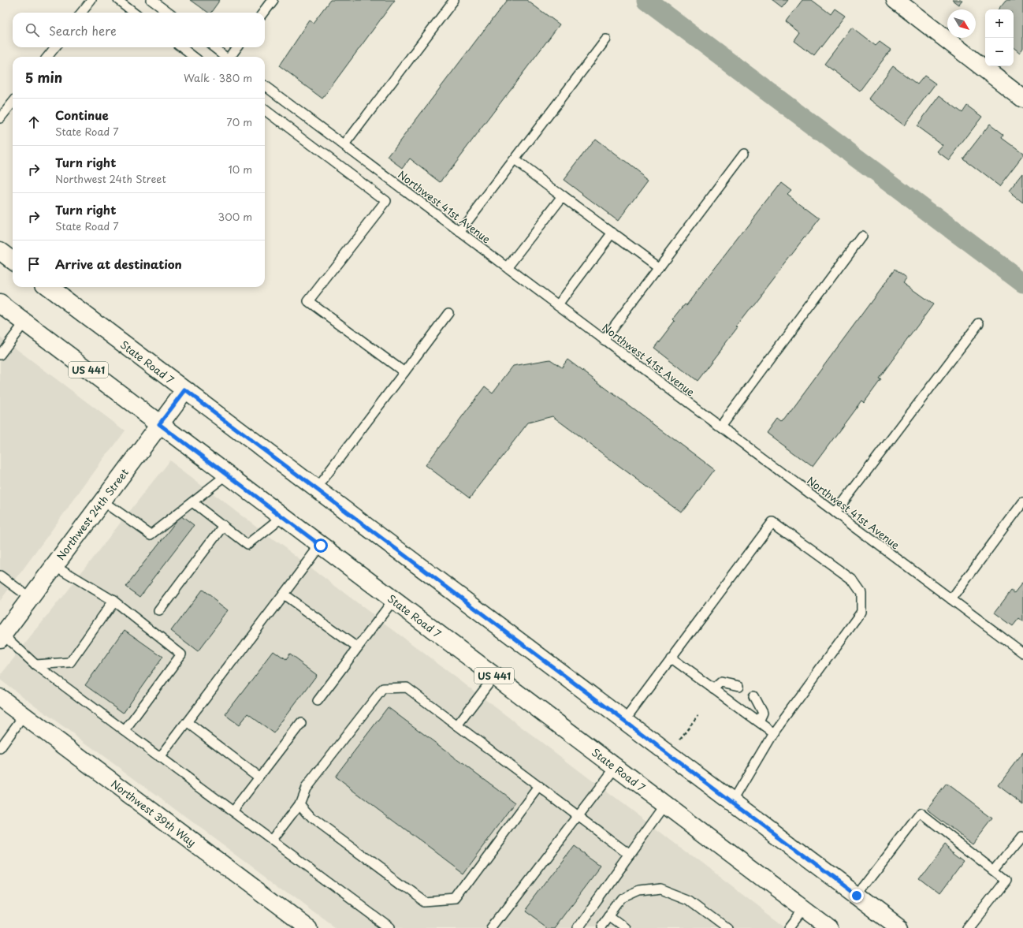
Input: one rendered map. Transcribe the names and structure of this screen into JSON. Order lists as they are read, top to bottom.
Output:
{
  "streets": {
    "main road": [
      "State Road 7",
      "US 441",
      "Northwest 24th Street",
      "Northwest 39th Way"
    ],
    "lane": ["Northwest 41st Avenue"]
  },
  "crossings": [
    ["State Road 7", "Northwest 24th Street"]
  ],
  "north": "bottom right",
  "page": {
    "map_buttons": ["+", "−"],
    "search": "Search here",
    "heading": ["5 min", "Walk · 380 m"],
    "list": [
      ["Continue", "State Road 7", "70 m"],
      ["Turn right", "Northwest 24th Street", "10 m"],
      ["Turn right", "State Road 7", "300 m"],
      "Arrive at destination"
    ]
  }
}
